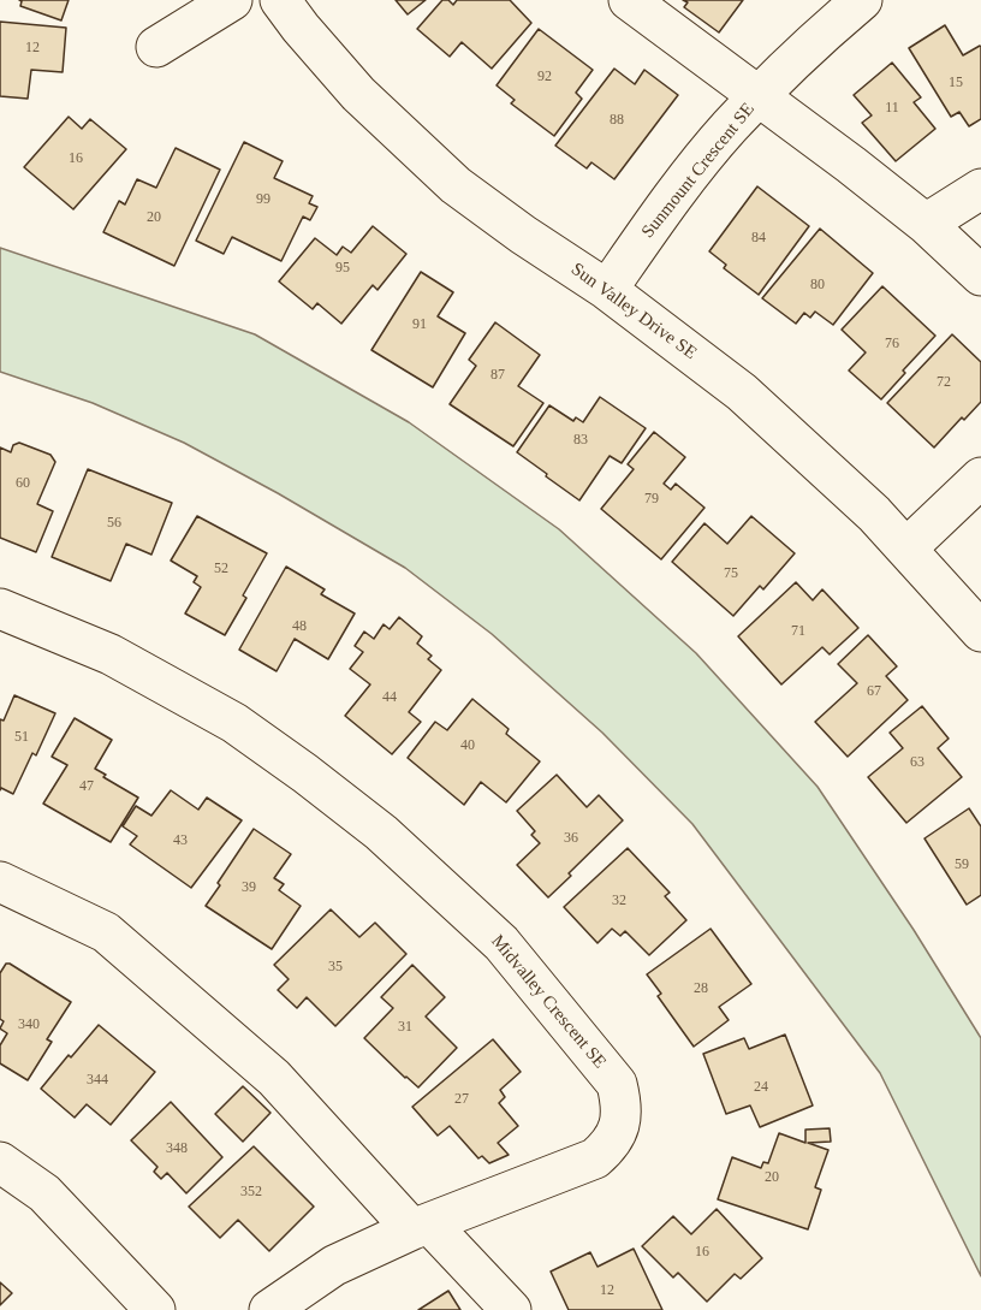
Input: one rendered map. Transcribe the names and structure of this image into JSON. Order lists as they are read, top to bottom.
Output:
{
  "streets": {
    "street": ["Sunmount Crescent SE", "Sun Valley Drive SE", "Midvalley Crescent SE"]
  },
  "crossings": [
    ["Sunmount Crescent SE", "Sun Valley Drive SE"]
  ],
  "house_numbers": [
    "12",
    "92",
    "15",
    "11",
    "88",
    "16",
    "99",
    "20",
    "84",
    "95",
    "80",
    "91",
    "76",
    "87",
    "72",
    "83",
    "60",
    "79",
    "56",
    "52",
    "75",
    "48",
    "71",
    "67",
    "44",
    "51",
    "40",
    "63",
    "47",
    "36",
    "43",
    "59",
    "39",
    "32",
    "35",
    "28",
    "340",
    "31",
    "344",
    "24",
    "27",
    "348",
    "20",
    "352",
    "16",
    "12"
  ]
}
